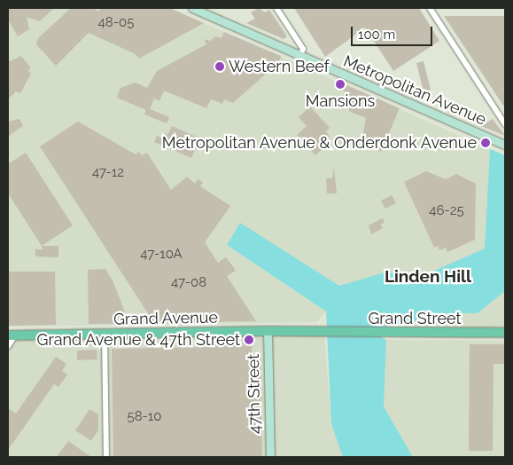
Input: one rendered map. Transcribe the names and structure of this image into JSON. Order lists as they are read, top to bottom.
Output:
{
  "streets": {
    "main road": [
      "Metropolitan Avenue",
      "Grand Avenue",
      "Grand Street",
      "47th Street"
    ]
  },
  "crossings": [
    ["Grand Avenue", "Grand Street"],
    ["Grand Avenue", "47th Street"]
  ],
  "districts": ["Linden Hill"],
  "places": [
    "Western Beef",
    "Mansions",
    "Metropolitan Avenue & Onderdonk Avenue",
    "Grand Avenue & 47th Street"
  ],
  "house_numbers": [
    "48-05",
    "47-12",
    "46-25",
    "47-10A",
    "47-08",
    "58-10"
  ],
  "scale_bar": "100 m"
}
